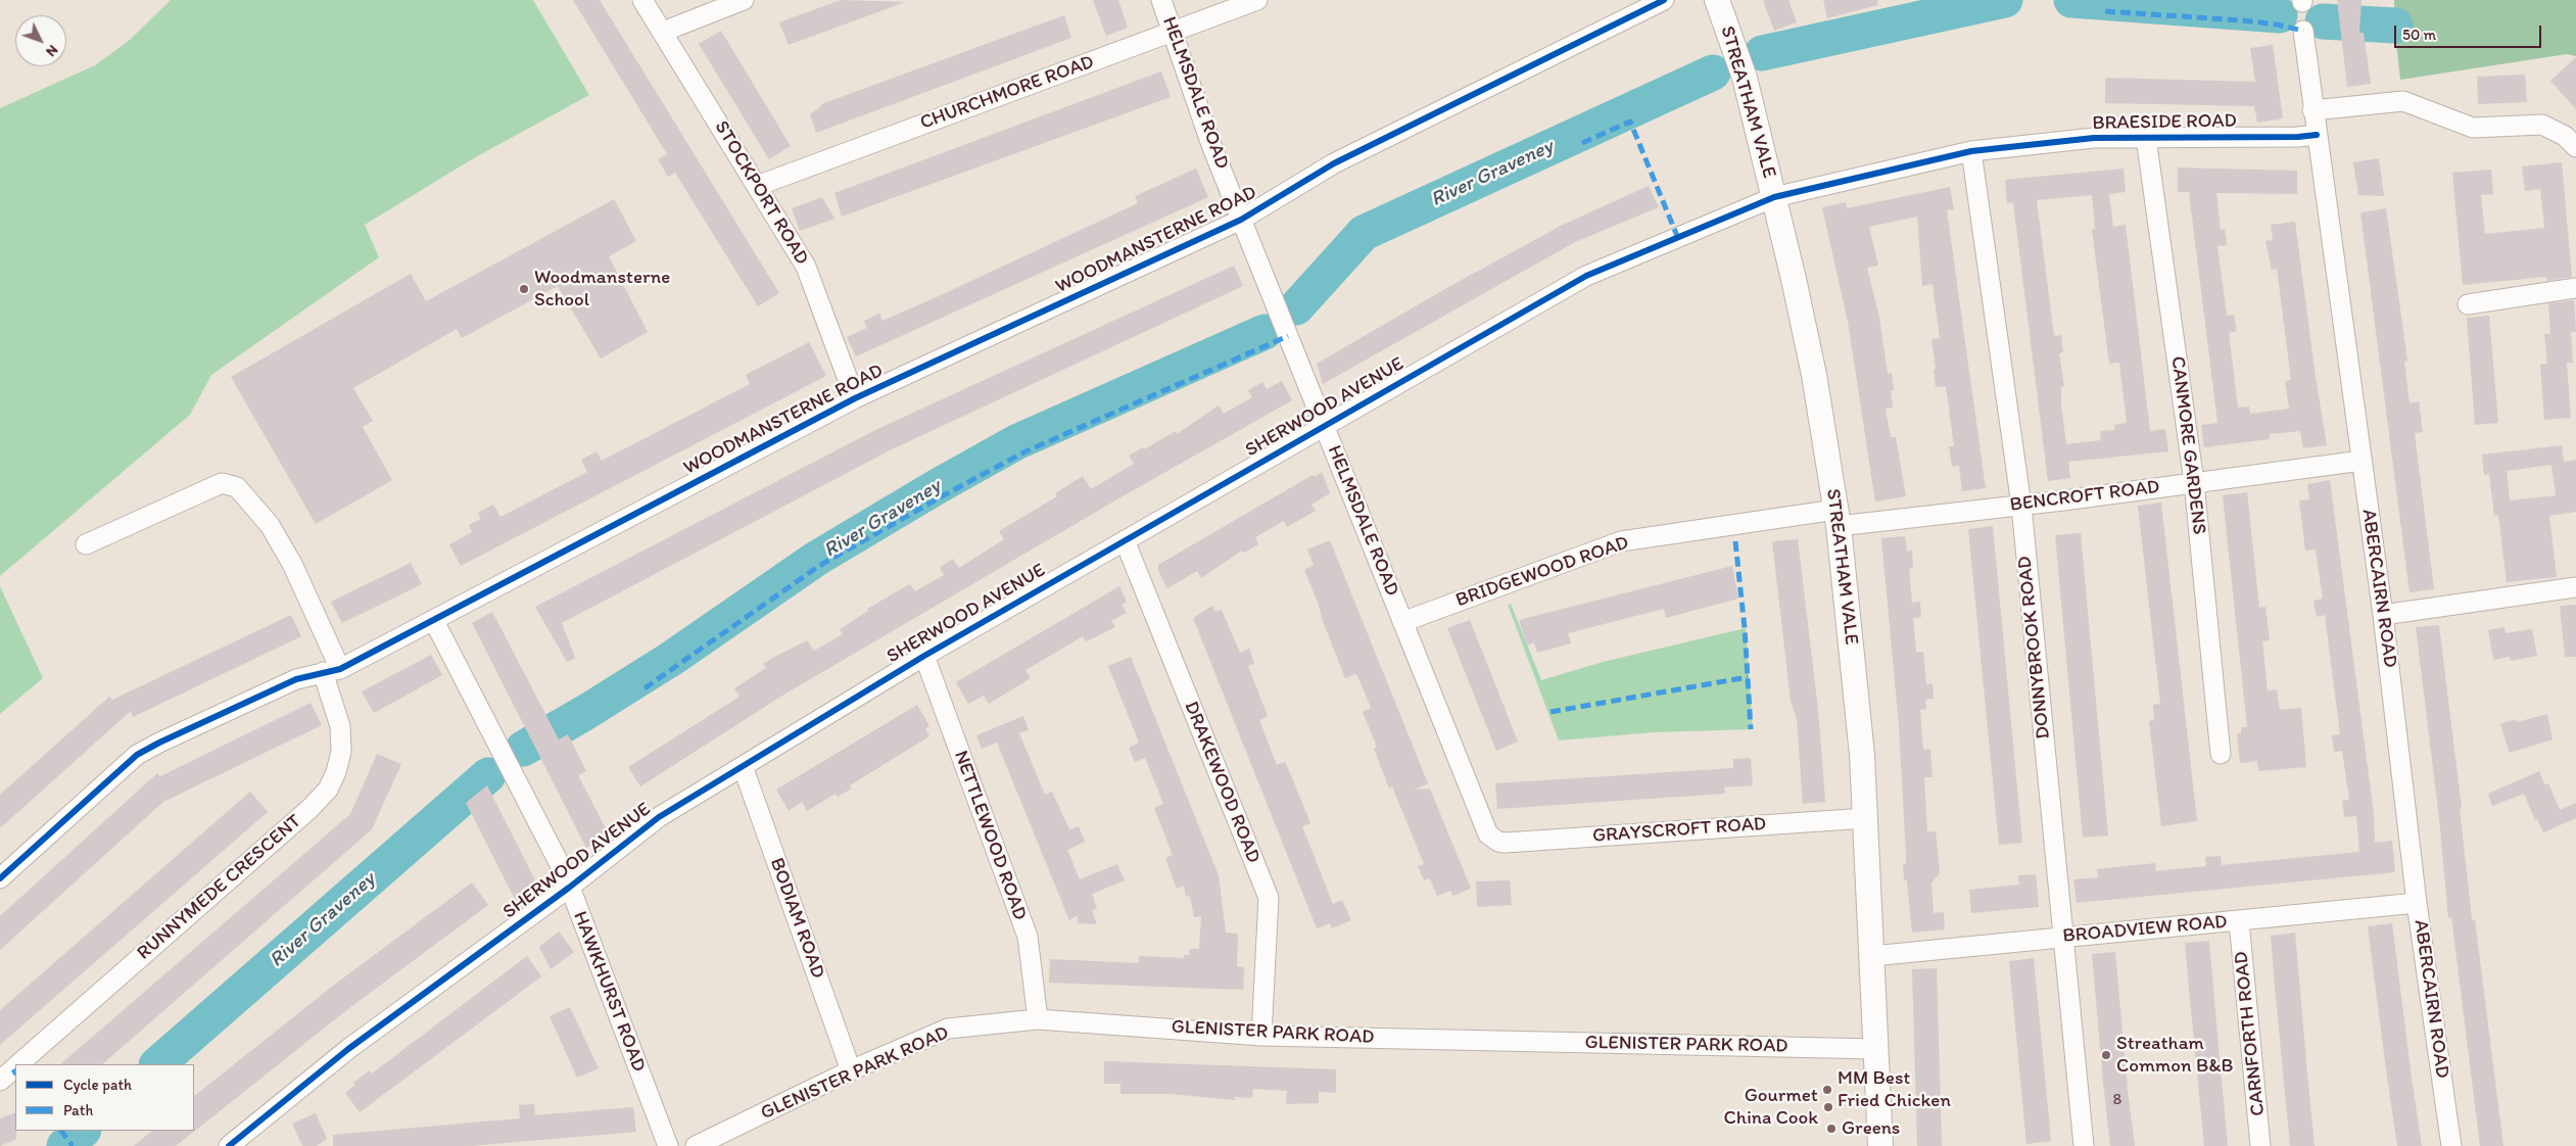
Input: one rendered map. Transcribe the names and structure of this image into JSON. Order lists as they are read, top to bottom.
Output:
{
  "streets": {
    "main road": ["STREATHAM VALE"],
    "street": [
      "CHURCHMORE ROAD",
      "HELMSDALE ROAD",
      "BRAESIDE ROAD",
      "STOCKPORT ROAD",
      "WOODMANSTERNE ROAD",
      "SHERWOOD AVENUE",
      "CANMORE GARDENS",
      "BENCROFT ROAD",
      "BRIDGEWOOD ROAD",
      "ABERCAIRN ROAD",
      "DONNYBROOK ROAD",
      "DRAKEWOOD ROAD",
      "GRAYSCROFT ROAD",
      "NETTLEWOOD ROAD",
      "RUNNYMEDE CRESCENT",
      "BODIAM ROAD",
      "BROADVIEW ROAD",
      "HAWKHURST ROAD",
      "GLENISTER PARK ROAD",
      "CARNFORTH ROAD"
    ]
  },
  "crossings": [
    ["CHURCHMORE ROAD", "HELMSDALE ROAD"],
    ["CHURCHMORE ROAD", "STOCKPORT ROAD"],
    ["HELMSDALE ROAD", "WOODMANSTERNE ROAD"],
    ["HELMSDALE ROAD", "SHERWOOD AVENUE"],
    ["HELMSDALE ROAD", "BRIDGEWOOD ROAD"],
    ["HELMSDALE ROAD", "GRAYSCROFT ROAD"],
    ["STREATHAM VALE", "BRAESIDE ROAD"],
    ["STREATHAM VALE", "SHERWOOD AVENUE"],
    ["STREATHAM VALE", "BENCROFT ROAD"],
    ["STREATHAM VALE", "BRIDGEWOOD ROAD"],
    ["STREATHAM VALE", "GRAYSCROFT ROAD"],
    ["STREATHAM VALE", "BROADVIEW ROAD"],
    ["STREATHAM VALE", "GLENISTER PARK ROAD"],
    ["BRAESIDE ROAD", "SHERWOOD AVENUE"],
    ["BRAESIDE ROAD", "CANMORE GARDENS"],
    ["BRAESIDE ROAD", "ABERCAIRN ROAD"],
    ["BRAESIDE ROAD", "DONNYBROOK ROAD"],
    ["STOCKPORT ROAD", "WOODMANSTERNE ROAD"],
    ["WOODMANSTERNE ROAD", "RUNNYMEDE CRESCENT"],
    ["WOODMANSTERNE ROAD", "HAWKHURST ROAD"],
    ["SHERWOOD AVENUE", "DRAKEWOOD ROAD"],
    ["SHERWOOD AVENUE", "NETTLEWOOD ROAD"],
    ["SHERWOOD AVENUE", "BODIAM ROAD"],
    ["SHERWOOD AVENUE", "HAWKHURST ROAD"],
    ["CANMORE GARDENS", "BENCROFT ROAD"],
    ["BENCROFT ROAD", "BRIDGEWOOD ROAD"],
    ["BENCROFT ROAD", "ABERCAIRN ROAD"],
    ["BENCROFT ROAD", "DONNYBROOK ROAD"],
    ["ABERCAIRN ROAD", "BROADVIEW ROAD"],
    ["DONNYBROOK ROAD", "BROADVIEW ROAD"],
    ["DRAKEWOOD ROAD", "GLENISTER PARK ROAD"],
    ["NETTLEWOOD ROAD", "GLENISTER PARK ROAD"],
    ["BODIAM ROAD", "GLENISTER PARK ROAD"],
    ["BROADVIEW ROAD", "CARNFORTH ROAD"]
  ],
  "water": ["River Graveney"],
  "places": [
    "Woodmansterne School",
    "Streatham Common B&B",
    "MM Best Fried Chicken",
    "Gourmet China Cook",
    "Greens"
  ],
  "house_numbers": ["8"],
  "legend": ["Cycle path", "Path"],
  "scale_bar": "50 m",
  "north": "bottom right"
}
